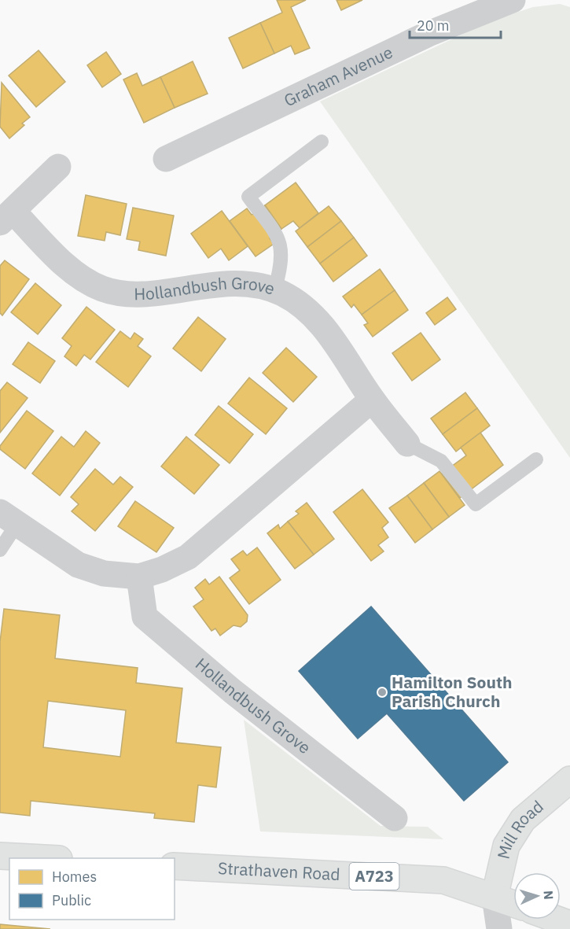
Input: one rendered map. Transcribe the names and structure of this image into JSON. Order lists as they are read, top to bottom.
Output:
{
  "streets": {
    "main road": ["Mill Road", "Strathaven Road", "A723"],
    "street": ["Graham Avenue", "Hollandbush Grove"]
  },
  "crossings": [
    ["Mill Road", "Strathaven Road"],
    ["Mill Road", "A723"],
    ["Strathaven Road", "A723"]
  ],
  "places": ["Hamilton South Parish Church"],
  "legend": ["Homes", "Public"],
  "scale_bar": "20 m",
  "north": "right"
}
